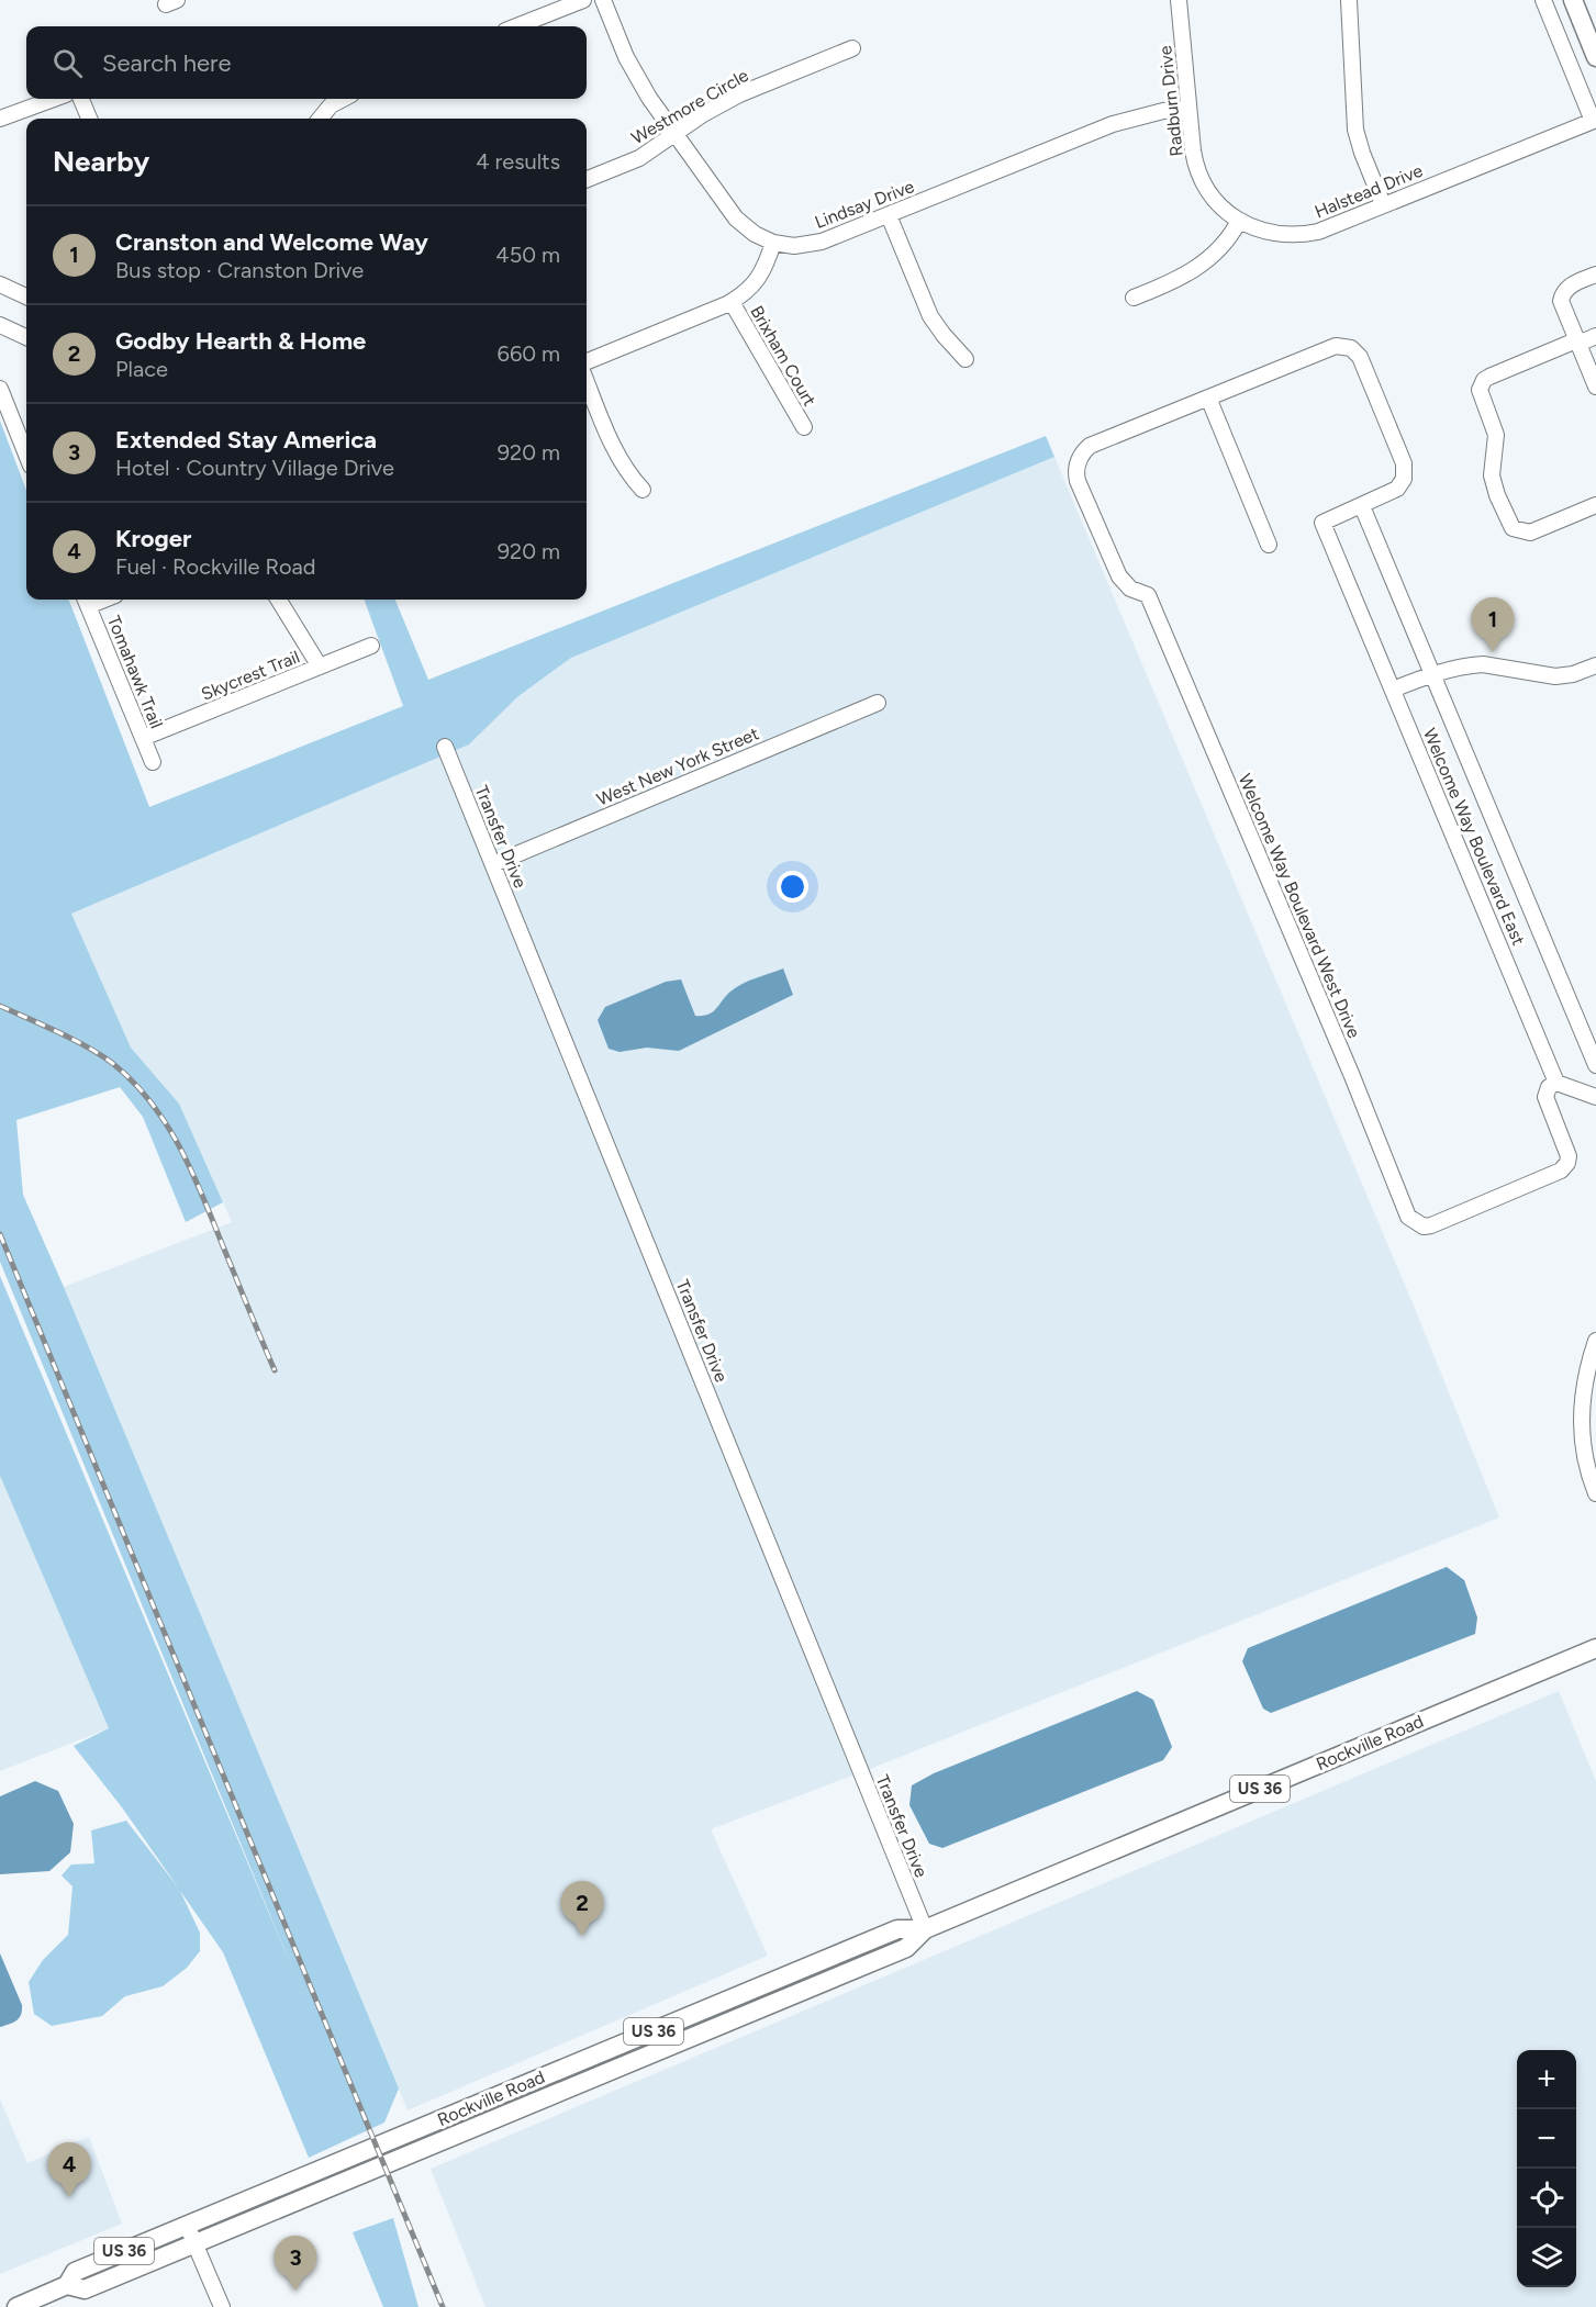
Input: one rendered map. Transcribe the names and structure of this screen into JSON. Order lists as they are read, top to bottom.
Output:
{
  "streets": {
    "main road": ["Rockville Road", "US 36"],
    "street": [
      "Radburn Drive",
      "Westmore Circle",
      "Halstead Drive",
      "Lindsay Drive",
      "Brixham Court",
      "Tomahawk Trail",
      "Skycrest Trail",
      "West New York Street",
      "Transfer Drive",
      "Welcome Way Boulevard East",
      "Welcome Way Boulevard West Drive"
    ]
  },
  "crossings": [
    ["Radburn Drive", "Halstead Drive"],
    ["Radburn Drive", "Lindsay Drive"],
    ["Tomahawk Trail", "Skycrest Trail"],
    ["West New York Street", "Transfer Drive"],
    ["Transfer Drive", "Rockville Road"],
    ["Welcome Way Boulevard East", "Welcome Way Boulevard West Drive"]
  ],
  "page": {
    "search": "Search here",
    "heading": ["Nearby", "4 results"],
    "list": [
      {
        "mark": "1",
        "name": "Cranston and Welcome Way",
        "note": "Bus stop · Cranston Drive",
        "value": "450 m"
      },
      {
        "mark": "2",
        "name": "Godby Hearth & Home",
        "note": "Place",
        "value": "660 m"
      },
      {
        "mark": "3",
        "name": "Extended Stay America",
        "note": "Hotel · Country Village Drive",
        "value": "920 m"
      },
      {
        "mark": "4",
        "name": "Kroger",
        "note": "Fuel · Rockville Road",
        "value": "920 m"
      }
    ],
    "pins": [
      "1",
      "2",
      "4",
      "3"
    ],
    "map_buttons": ["+", "−"]
  }
}
